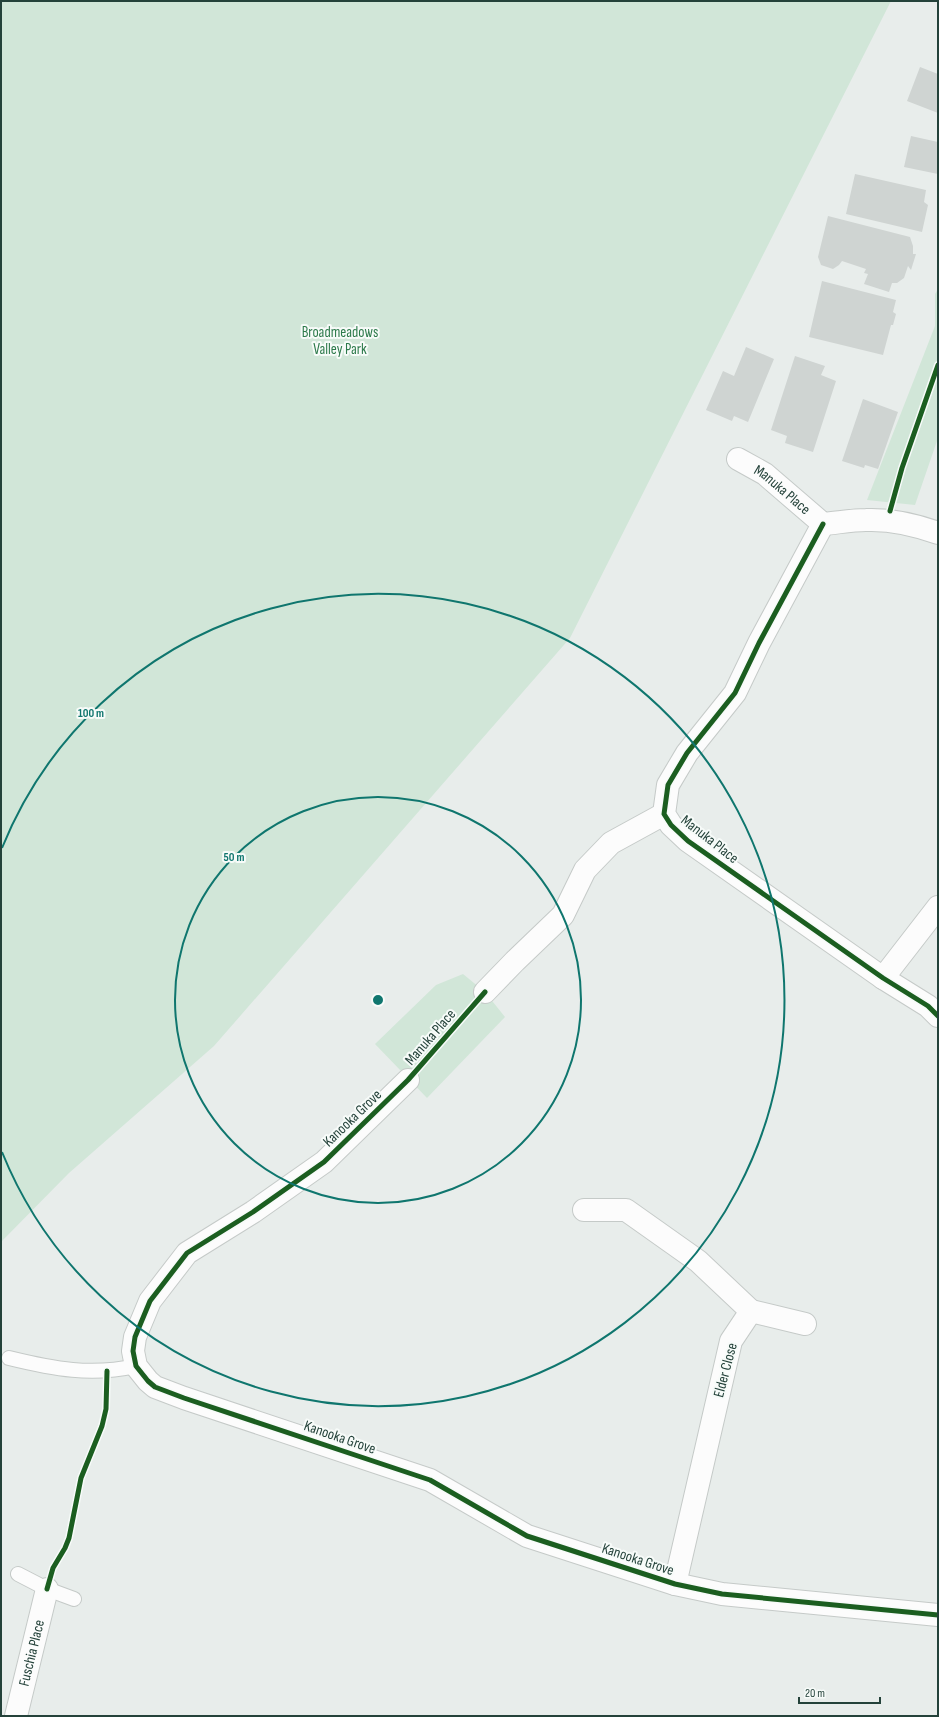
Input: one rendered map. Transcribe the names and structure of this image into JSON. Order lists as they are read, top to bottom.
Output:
{
  "streets": {
    "street": [
      "Manuka Place",
      "Kanooka Grove",
      "Elder Close",
      "Fuschia Place"
    ]
  },
  "crossings": [
    ["Kanooka Grove", "Elder Close"]
  ],
  "parks": ["Broadmeadows Valley Park"],
  "scale_bar": "20 m",
  "rings": ["100 m", "50 m"]
}
